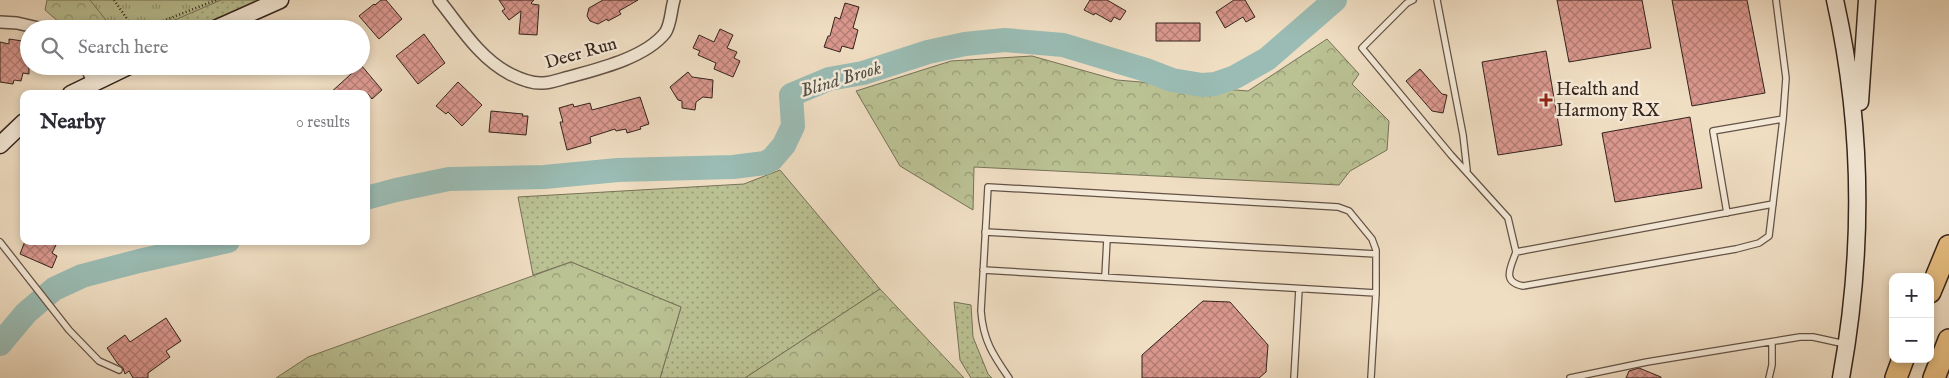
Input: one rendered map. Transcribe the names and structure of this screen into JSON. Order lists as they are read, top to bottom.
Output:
{
  "streets": {
    "street": ["Deer Run"]
  },
  "water": ["Blind Brook"],
  "places": {
    "health": ["Health and Harmony RX"]
  },
  "page": {
    "search": "Search here",
    "heading": ["Nearby", "0 results"],
    "map_buttons": ["+", "−"]
  }
}
